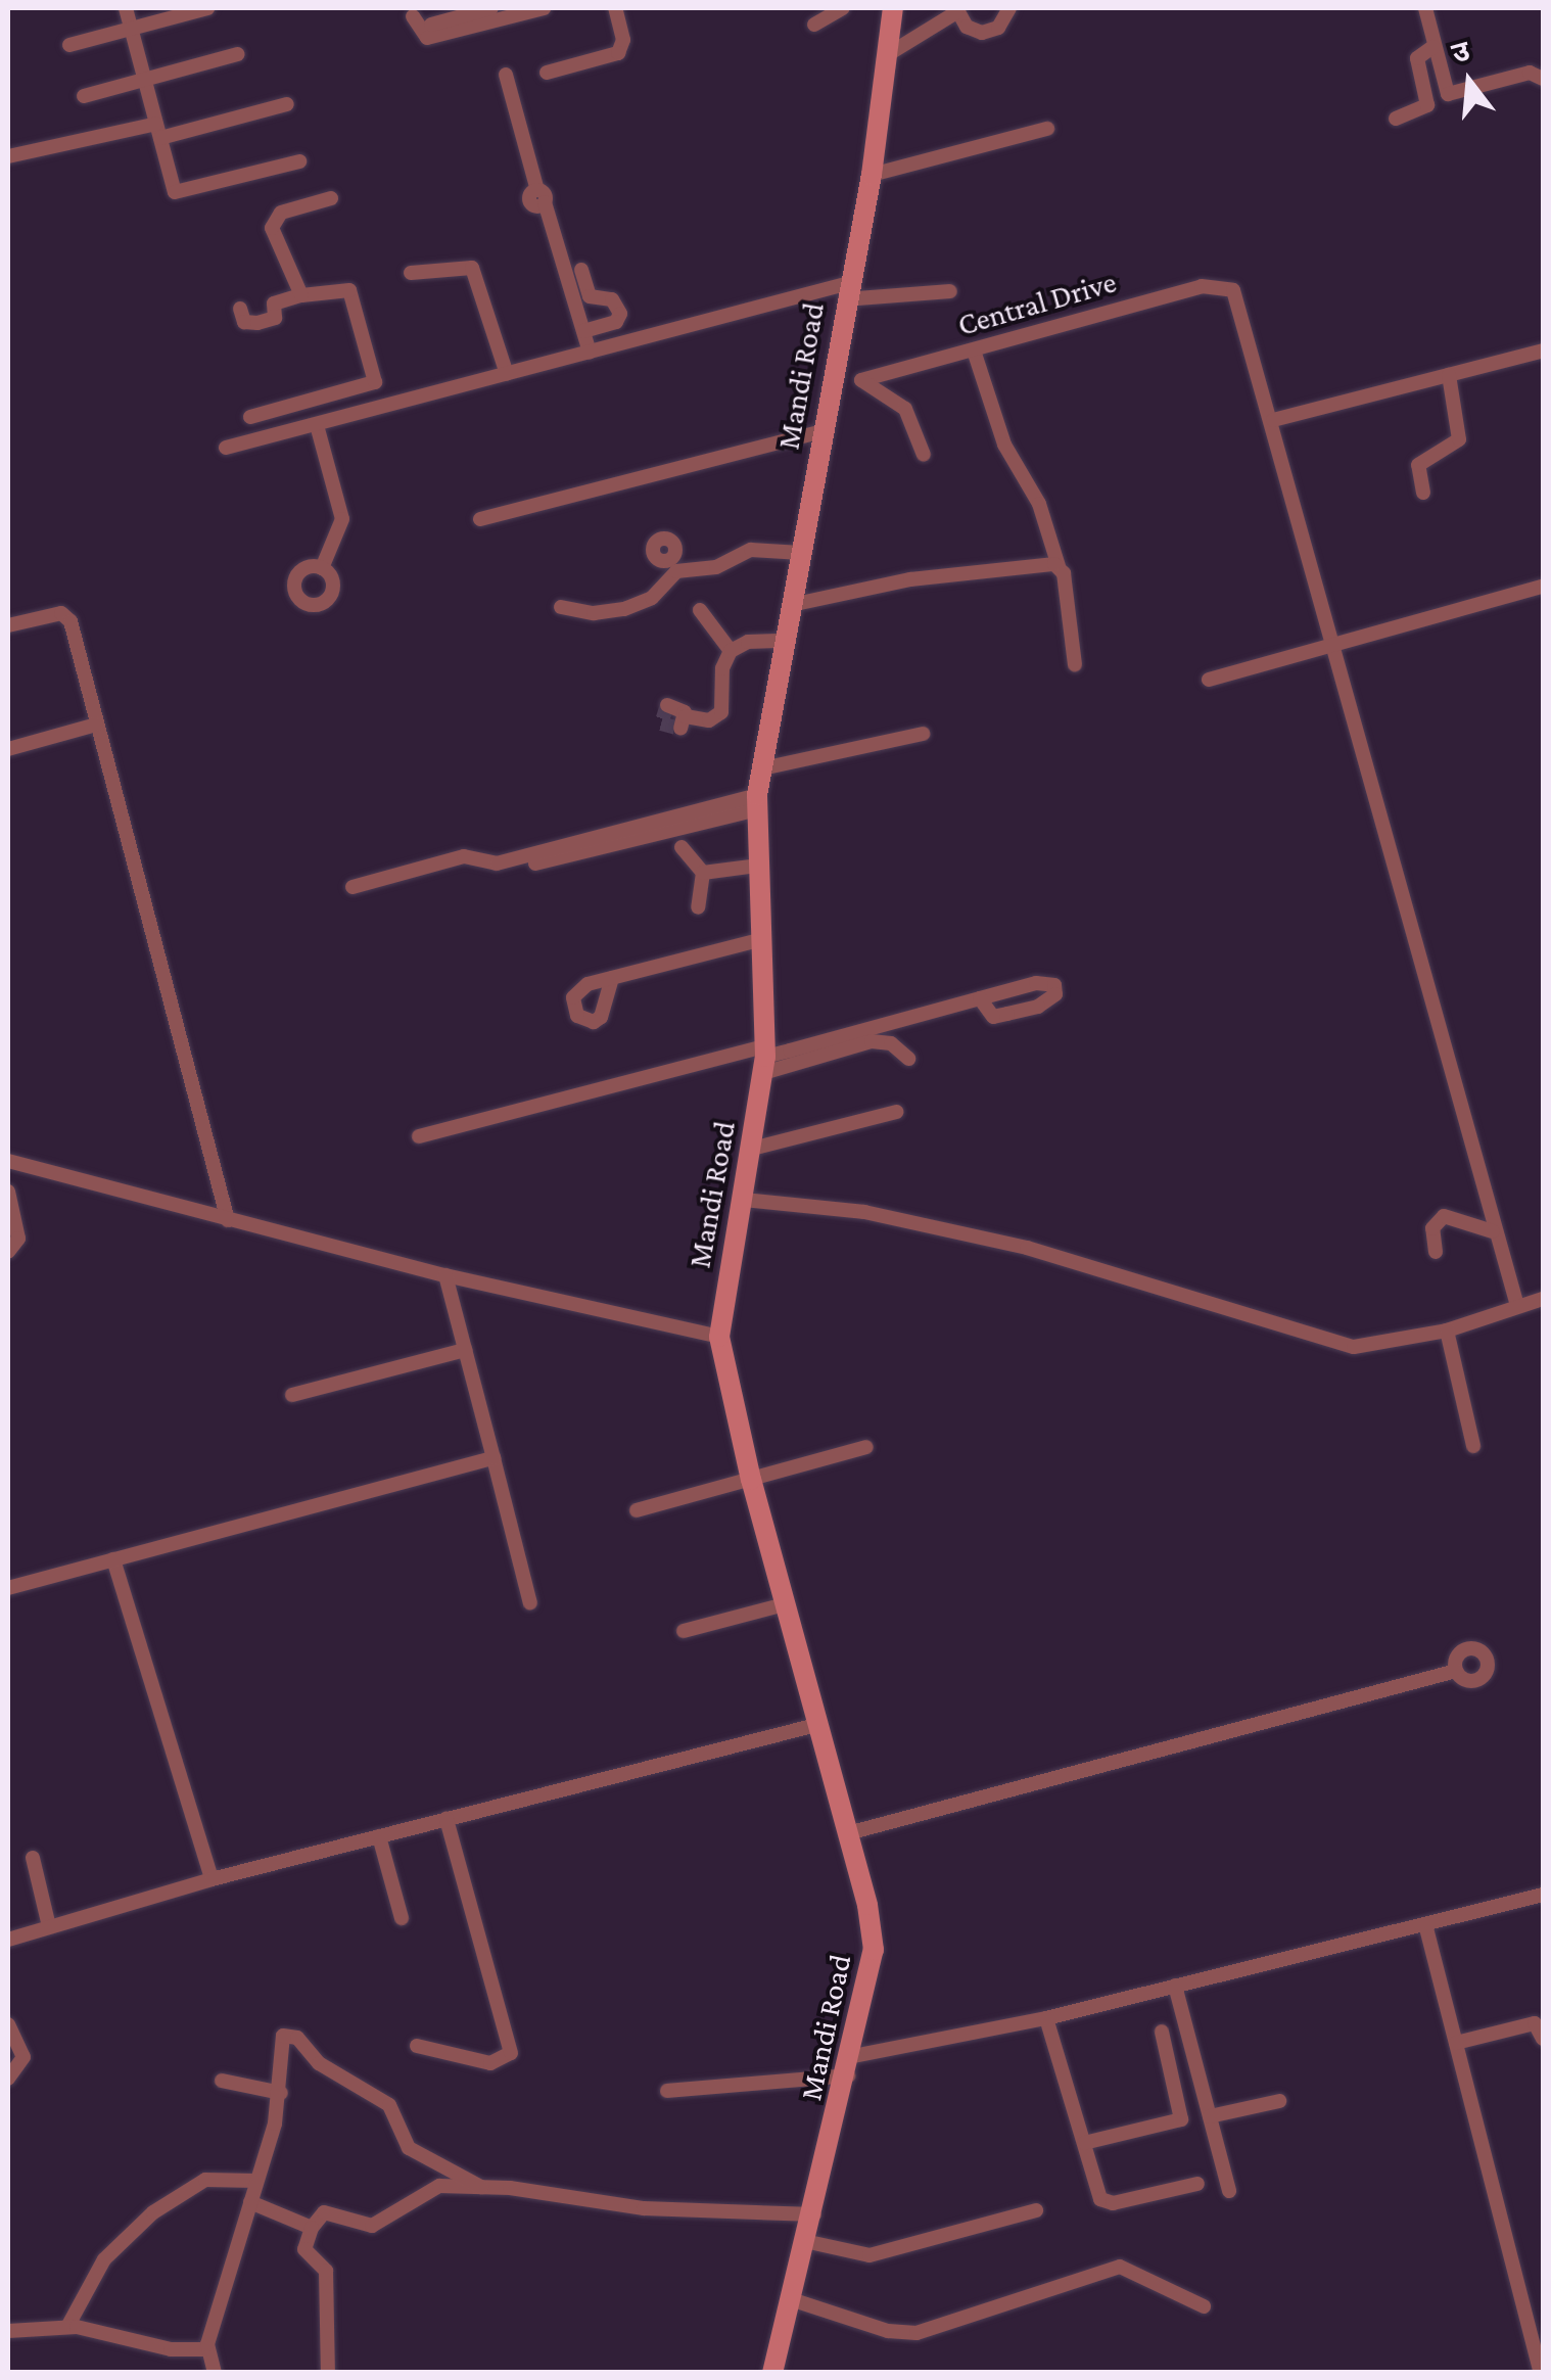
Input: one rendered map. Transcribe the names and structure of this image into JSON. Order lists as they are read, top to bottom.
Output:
{
  "streets": {
    "street": ["Central Drive", "Mandi Road"]
  },
  "north": "top"
}
